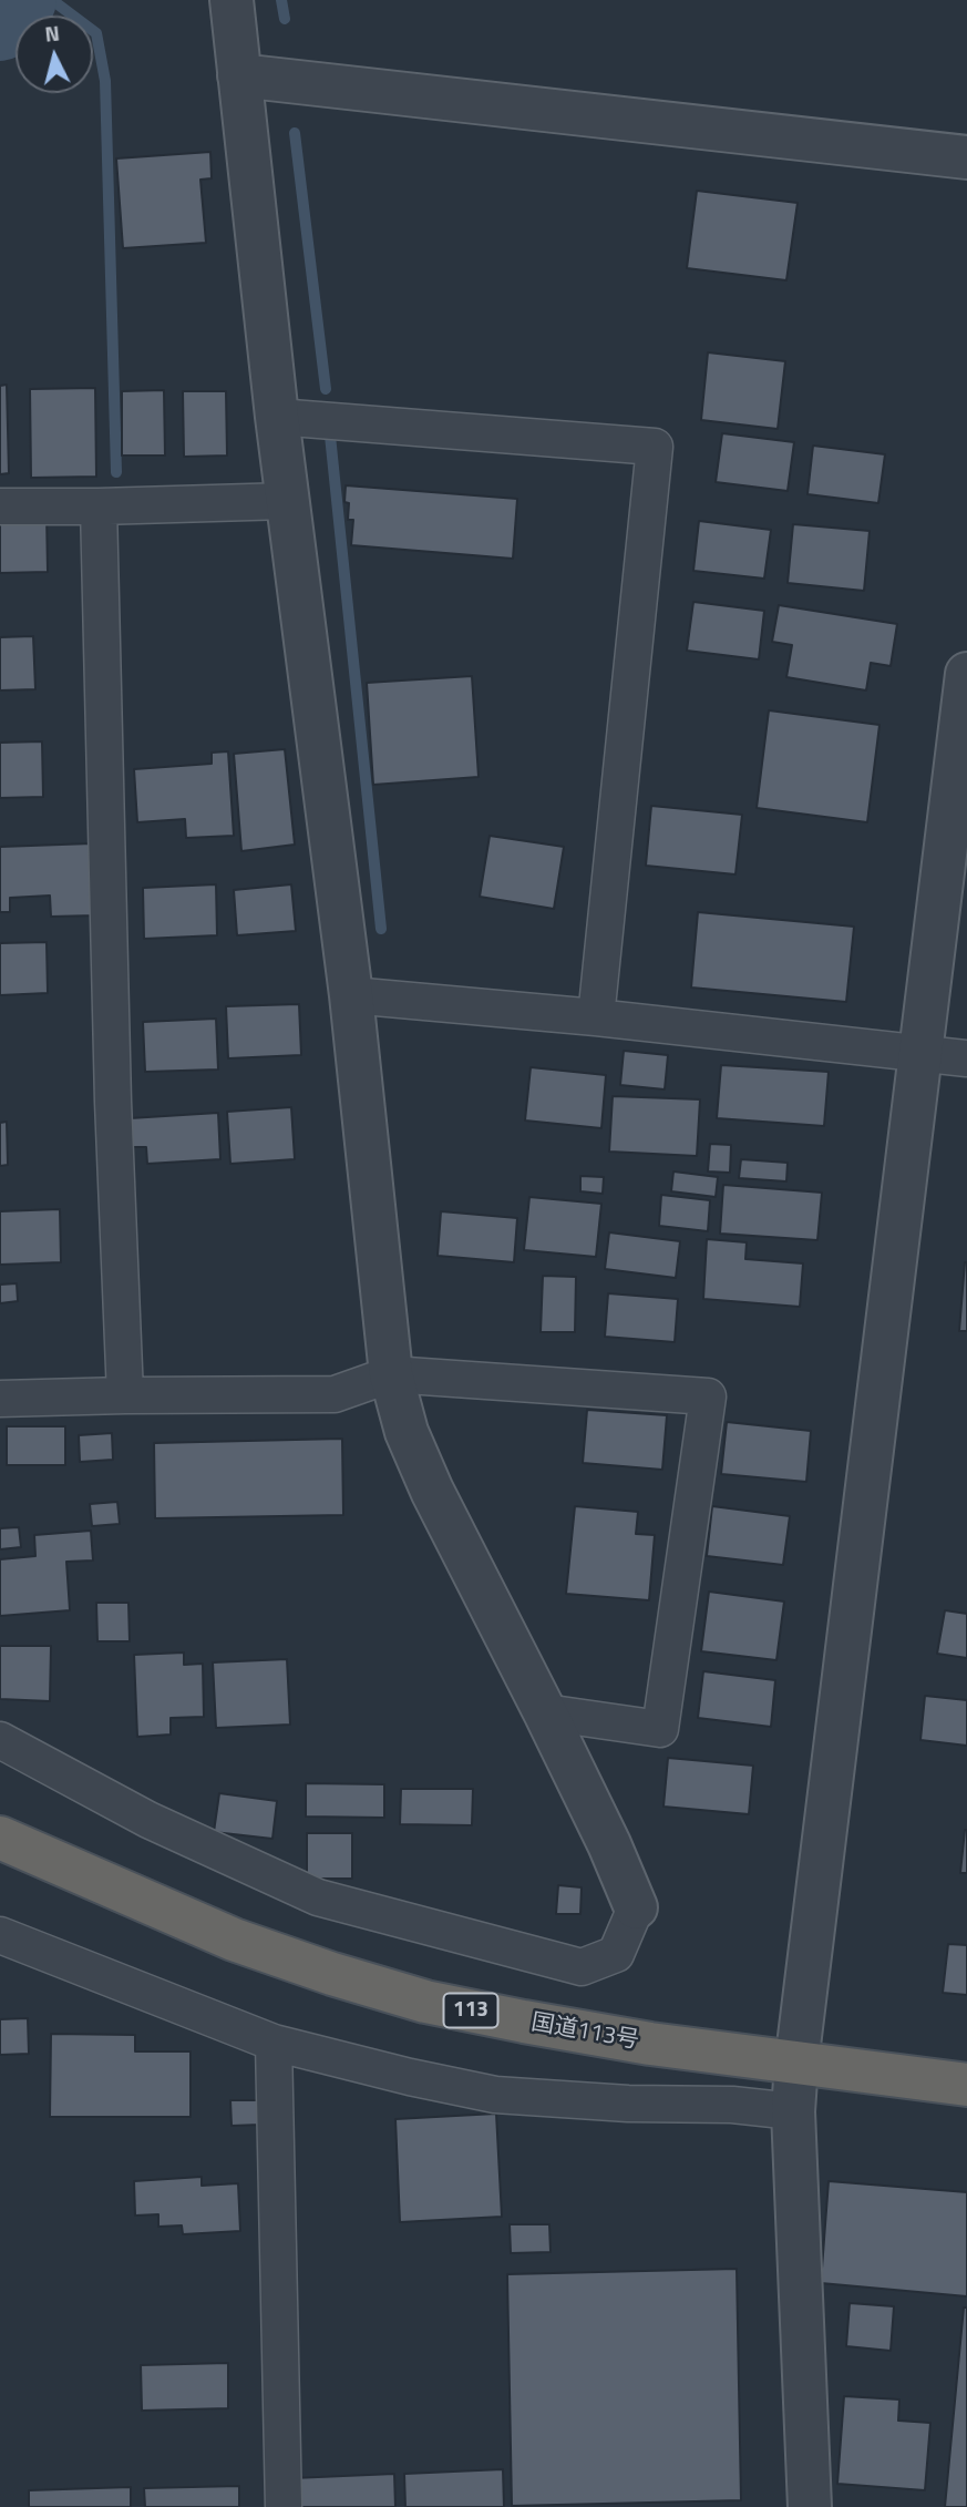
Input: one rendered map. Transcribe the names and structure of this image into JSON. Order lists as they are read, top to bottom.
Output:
{
  "streets": {
    "highway": ["113", "国道113号"]
  },
  "north": "top"
}
